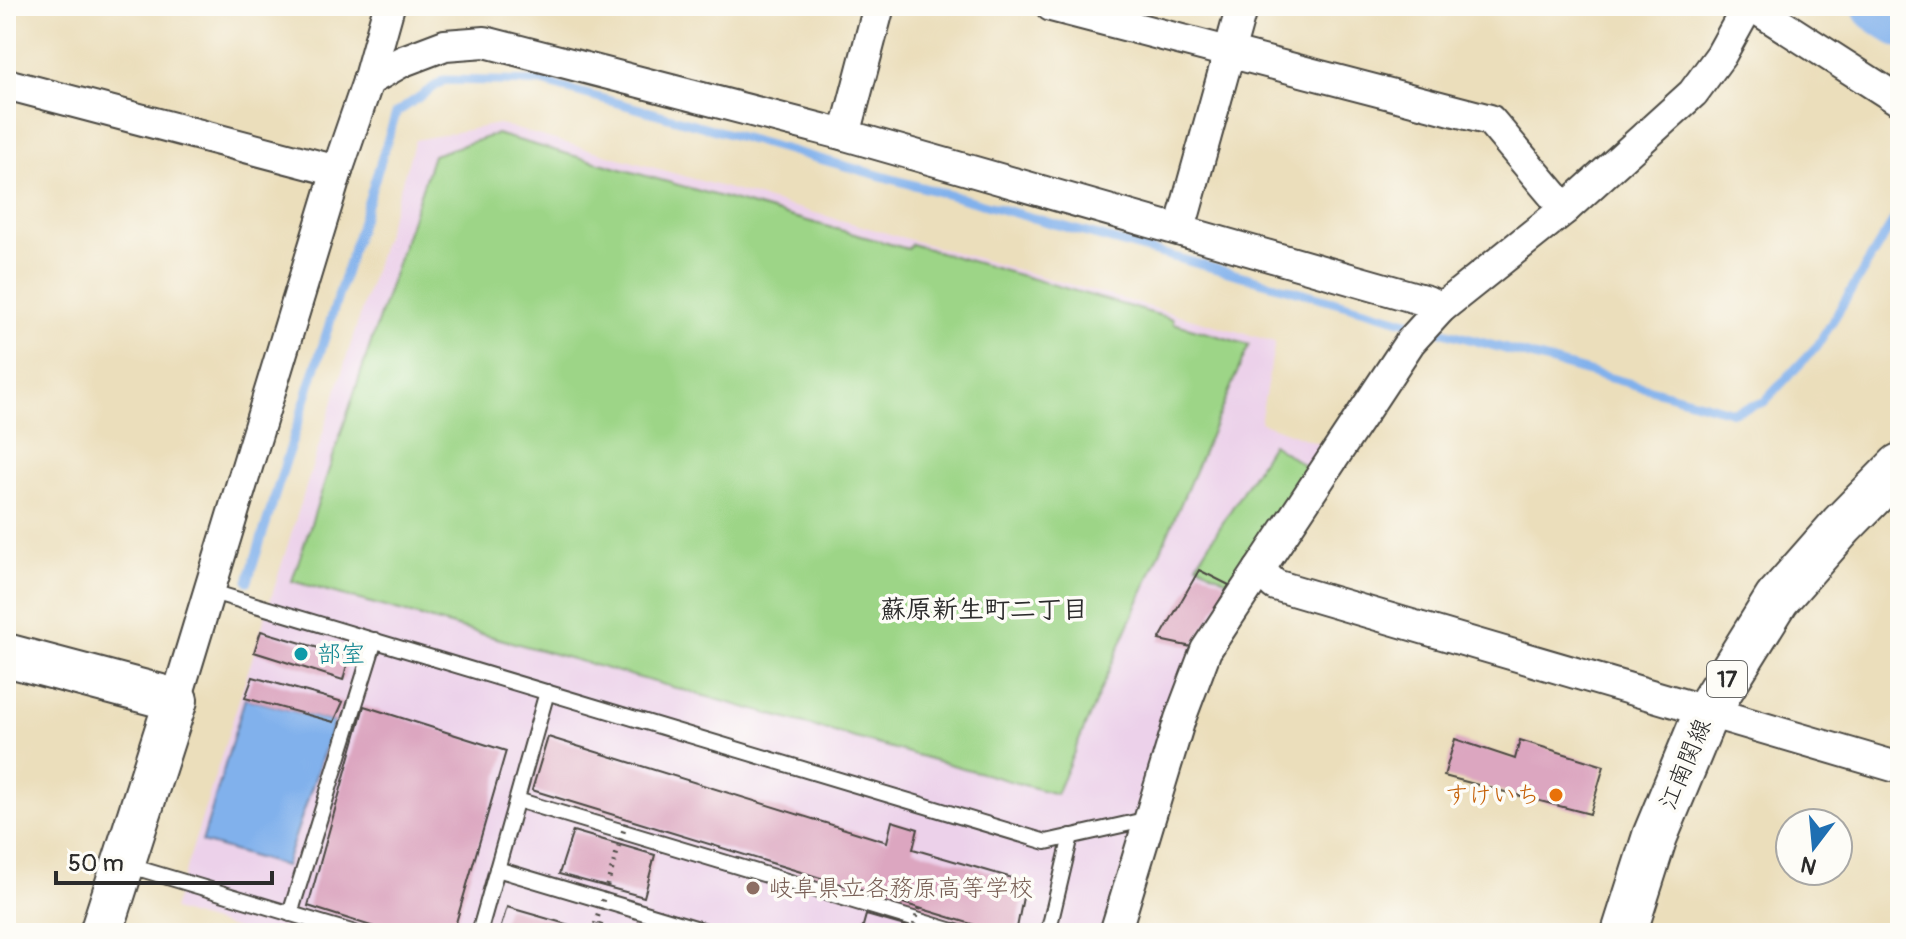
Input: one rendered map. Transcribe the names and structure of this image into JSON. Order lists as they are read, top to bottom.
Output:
{
  "streets": {
    "main road": ["17", "江南関線"]
  },
  "districts": ["蘇原新生町二丁目"],
  "places": ["部室", "すけいち", "岐阜県立各務原高等学校"],
  "scale_bar": "50 m",
  "north": "bottom"
}
